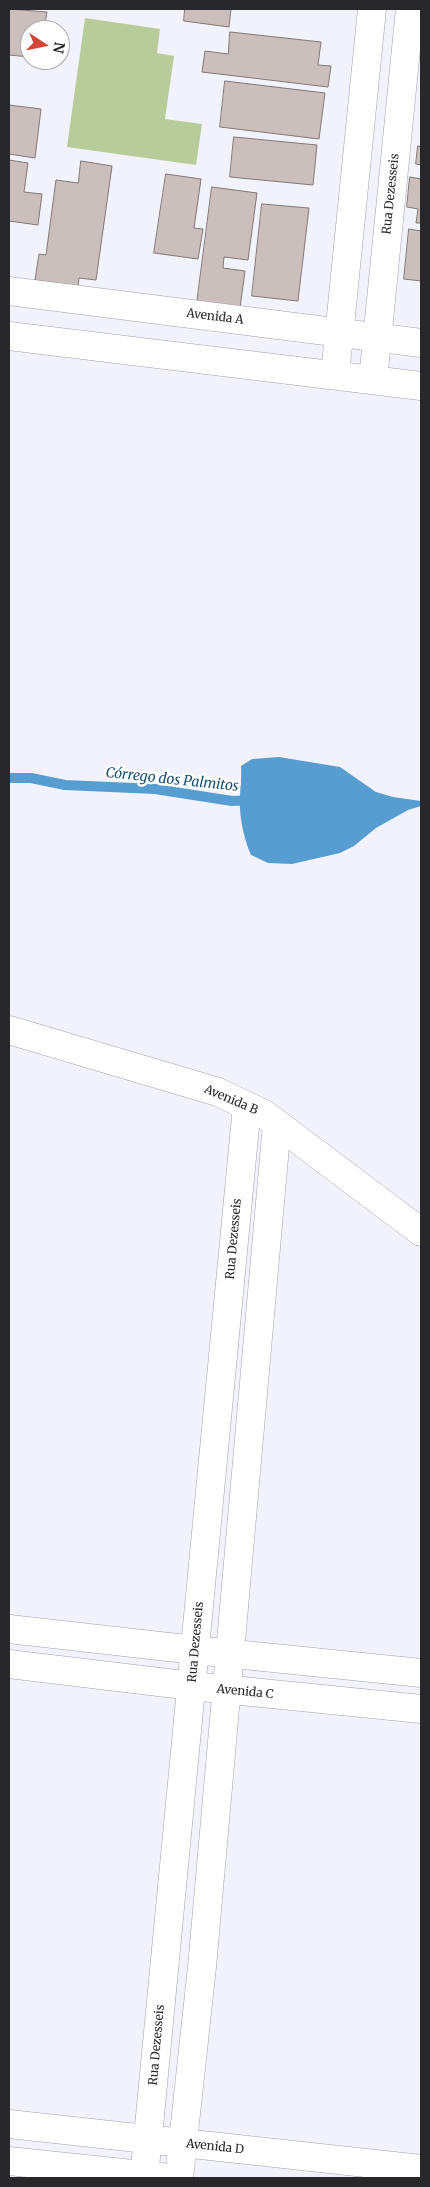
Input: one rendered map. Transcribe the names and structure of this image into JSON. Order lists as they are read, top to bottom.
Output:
{
  "streets": {
    "street": [
      "Rua Dezesseis",
      "Avenida A",
      "Avenida B",
      "Avenida C",
      "Avenida D"
    ]
  },
  "crossings": [
    ["Rua Dezesseis", "Avenida A"],
    ["Rua Dezesseis", "Avenida B"],
    ["Rua Dezesseis", "Avenida C"],
    ["Rua Dezesseis", "Avenida D"]
  ],
  "water": ["Córrego dos Palmitos"],
  "north": "right"
}
